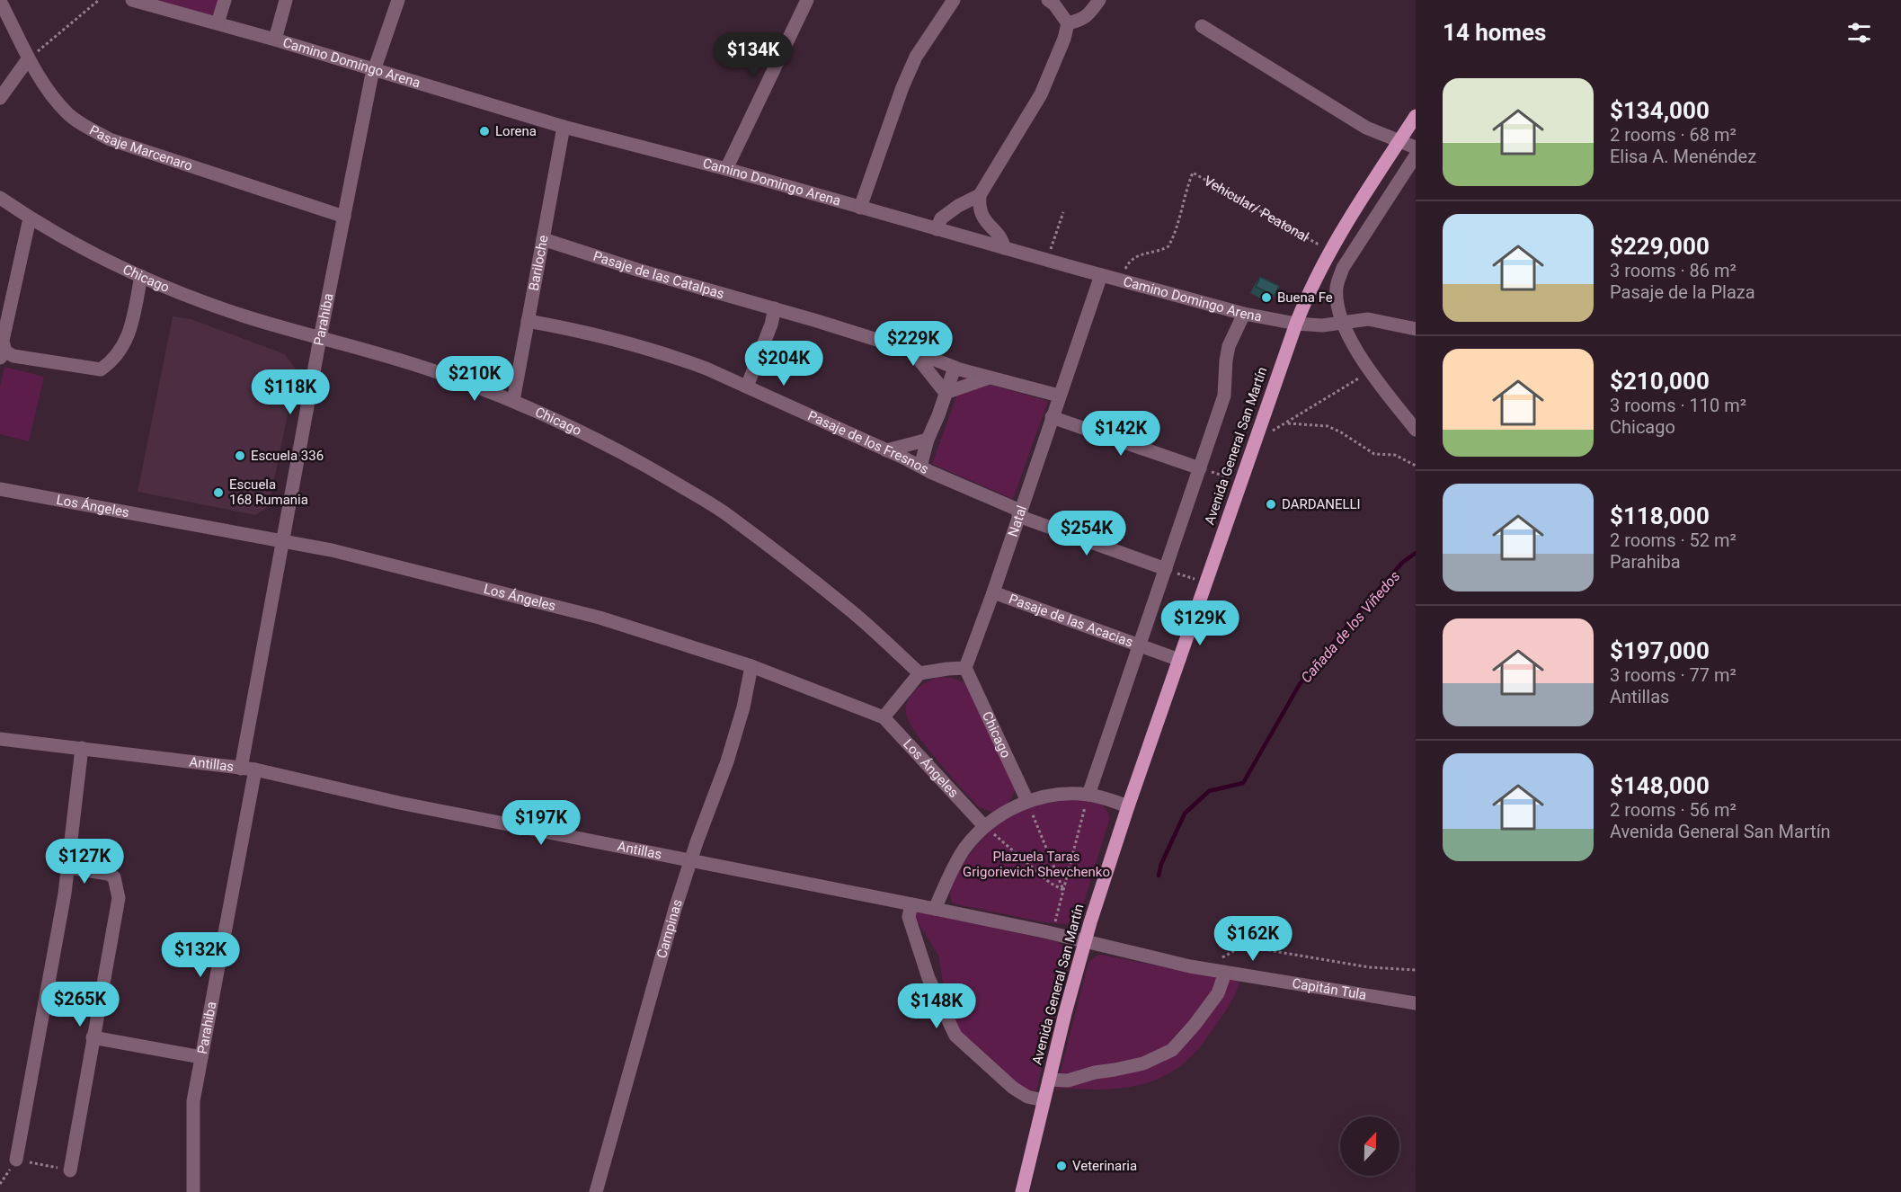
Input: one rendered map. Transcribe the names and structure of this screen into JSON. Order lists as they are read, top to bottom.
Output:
{
  "streets": {
    "main road": ["Avenida General San Martín"],
    "street": [
      "Camino Domingo Arena",
      "Pasaje Marcenaro",
      "Bariloche",
      "Pasaje de las Catalpas",
      "Chicago",
      "Parahiba",
      "Pasaje de los Fresnos",
      "Los Ángeles",
      "Natal",
      "Pasaje de las Acacias",
      "Antillas",
      "Campinas",
      "Capitán Tula"
    ],
    "path": ["Vehicular/ Peatonal"]
  },
  "crossings": [
    ["Camino Domingo Arena", "Vehicular/ Peatonal"],
    ["Camino Domingo Arena", "Bariloche"],
    ["Camino Domingo Arena", "Parahiba"],
    ["Camino Domingo Arena", "Avenida General San Martín"],
    ["Camino Domingo Arena", "Natal"],
    ["Pasaje Marcenaro", "Parahiba"],
    ["Vehicular/ Peatonal", "Avenida General San Martín"],
    ["Bariloche", "Pasaje de las Catalpas"],
    ["Bariloche", "Chicago"],
    ["Bariloche", "Pasaje de los Fresnos"],
    ["Pasaje de las Catalpas", "Natal"],
    ["Chicago", "Parahiba"],
    ["Chicago", "Natal"],
    ["Parahiba", "Los Ángeles"],
    ["Parahiba", "Antillas"],
    ["Pasaje de los Fresnos", "Avenida General San Martín"],
    ["Pasaje de los Fresnos", "Natal"],
    ["Avenida General San Martín", "Pasaje de las Acacias"],
    ["Avenida General San Martín", "Antillas"],
    ["Avenida General San Martín", "Capitán Tula"],
    ["Los Ángeles", "Campinas"],
    ["Natal", "Pasaje de las Acacias"],
    ["Antillas", "Campinas"],
    ["Antillas", "Capitán Tula"]
  ],
  "water": ["Cañada de los Viñedos"],
  "parks": ["Plazuela Taras Grigorievich Shevchenko"],
  "places": [
    "Lorena",
    "Buena Fe",
    "Escuela 336",
    "Escuela 168 Rumania",
    "DARDANELLI",
    "Veterinaria"
  ],
  "north": "top",
  "page": {
    "heading": "14 homes",
    "price": [
      "$134K",
      "$229K",
      "$204K",
      "$210K",
      "$118K",
      "$142K",
      "$254K",
      "$129K",
      "$197K",
      "$127K",
      "$162K",
      "$132K",
      "$265K",
      "$148K"
    ],
    "list": [
      {
        "name": "$134,000",
        "note": "2 rooms · 68 m² · Elisa A. Menéndez"
      },
      {
        "name": "$229,000",
        "note": "3 rooms · 86 m² · Pasaje de la Plaza"
      },
      {
        "name": "$210,000",
        "note": "3 rooms · 110 m² · Chicago"
      },
      {
        "name": "$118,000",
        "note": "2 rooms · 52 m² · Parahiba"
      },
      {
        "name": "$197,000",
        "note": "3 rooms · 77 m² · Antillas"
      },
      {
        "name": "$148,000",
        "note": "2 rooms · 56 m² · Avenida General San Martín"
      }
    ]
  }
}
